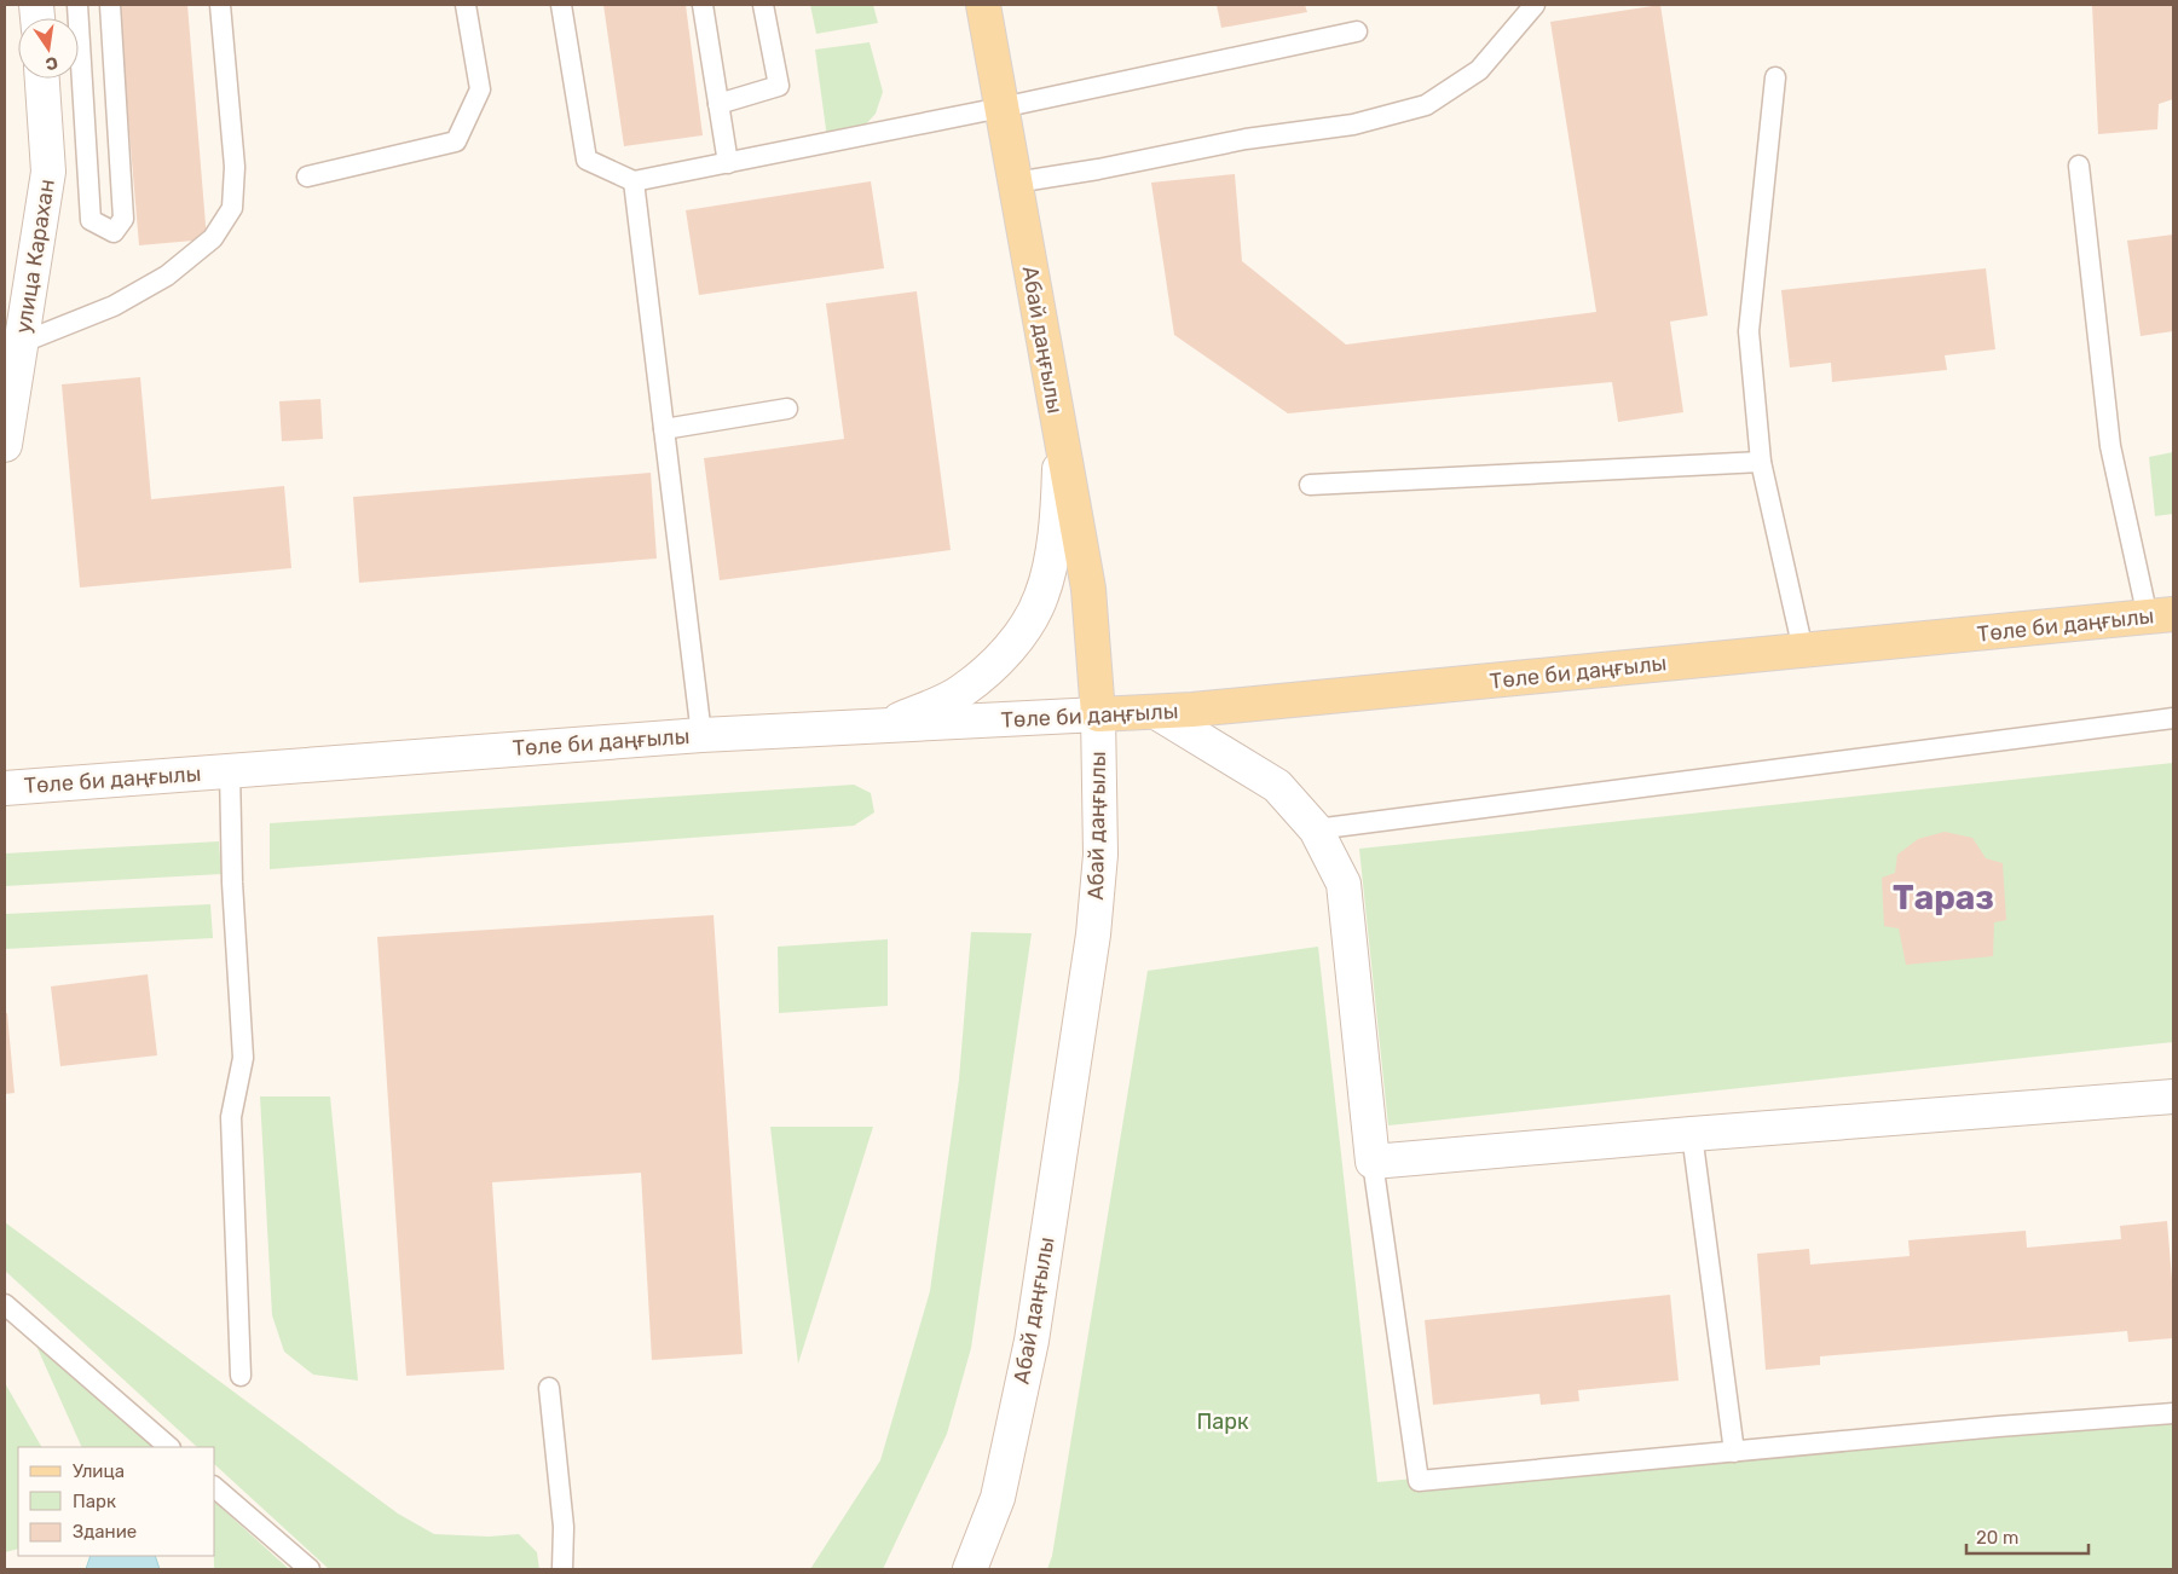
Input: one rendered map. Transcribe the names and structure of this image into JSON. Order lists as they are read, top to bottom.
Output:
{
  "streets": {
    "main road": ["Абай даңғылы", "Төле би даңғылы"],
    "street": ["улица Карахан"]
  },
  "crossings": [
    ["Абай даңғылы", "Төле би даңғылы"]
  ],
  "districts": ["Тараз"],
  "parks": ["Парк"],
  "legend": ["Улица", "Парк", "Здание"],
  "scale_bar": "20 m",
  "north": "bottom"
}
